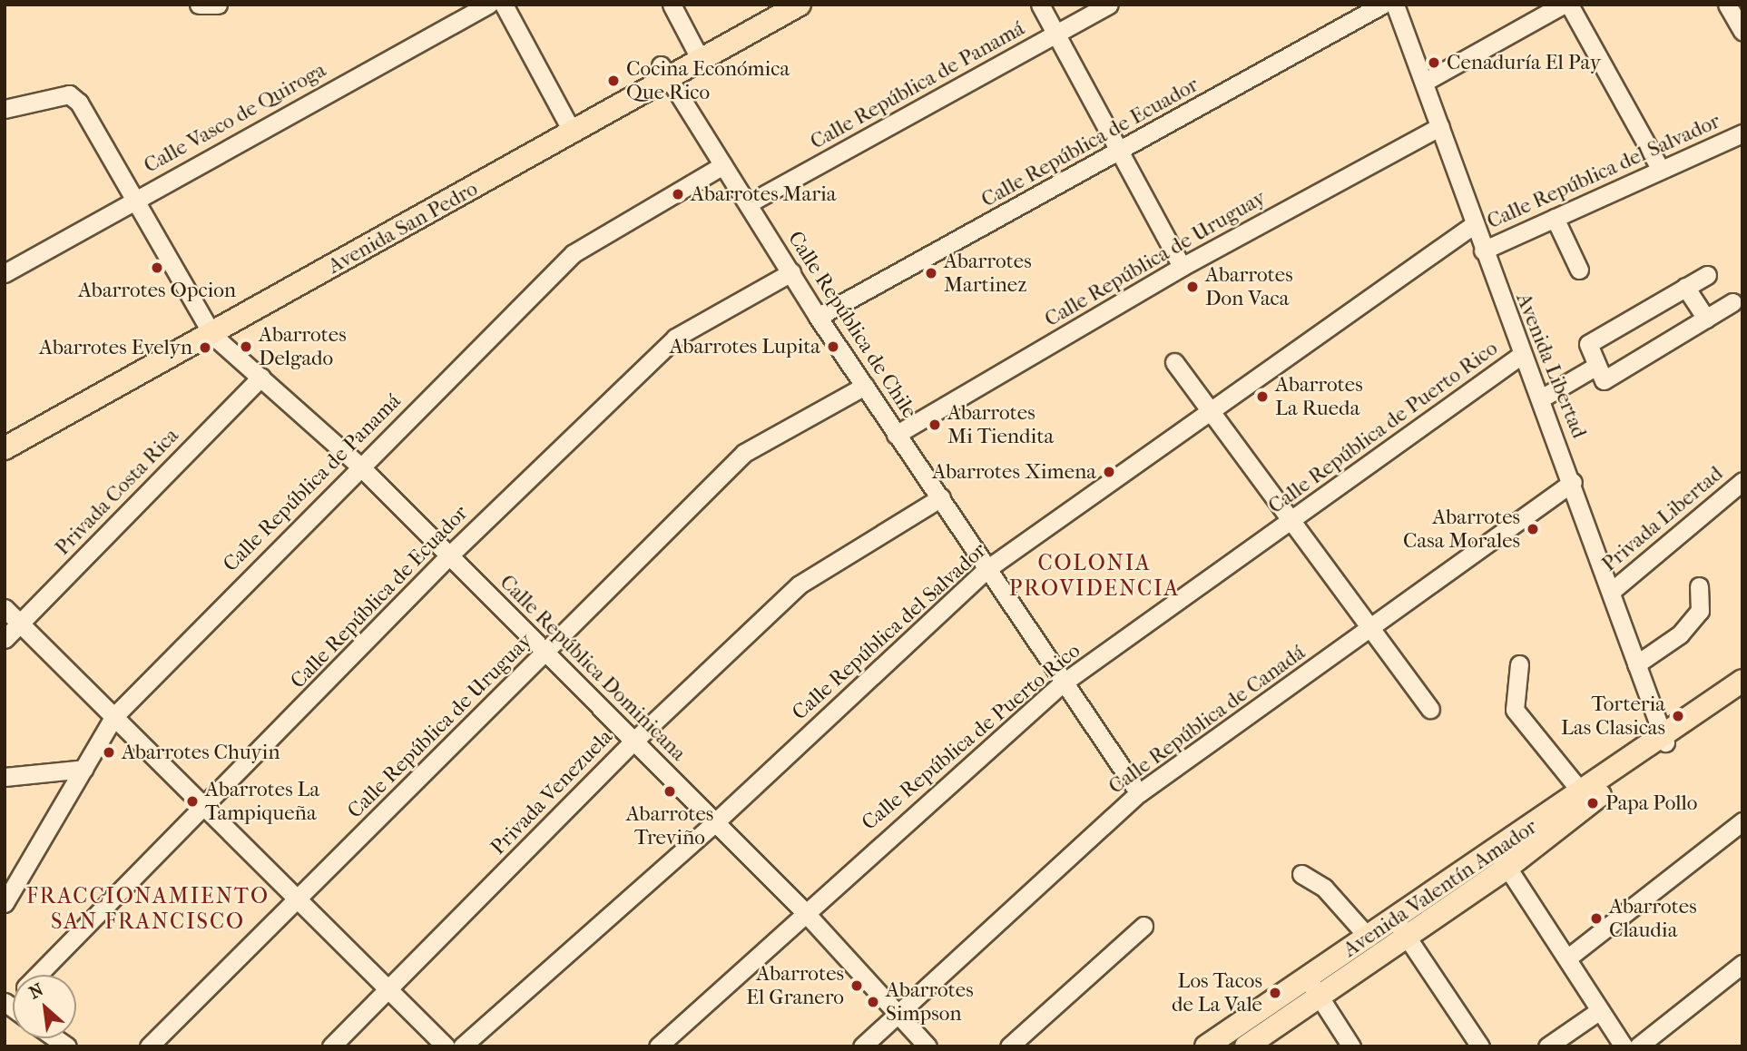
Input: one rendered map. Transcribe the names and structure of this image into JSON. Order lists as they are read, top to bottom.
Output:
{
  "streets": {
    "main road": ["Avenida San Pedro", "Avenida Valentín Amador"],
    "street": [
      "Calle República de Panamá",
      "Calle Vasco de Quiroga",
      "Calle República de Ecuador",
      "Calle República del Salvador",
      "Calle República de Uruguay",
      "Calle República de Chile",
      "Avenida Libertad",
      "Calle República de Puerto Rico",
      "Privada Costa Rica",
      "Privada Libertad",
      "Calle República Dominicana",
      "Calle República de Canadá",
      "Privada Venezuela"
    ]
  },
  "crossings": [
    ["Calle República de Panamá", "Calle República de Chile"],
    ["Calle República de Panamá", "Calle República Dominicana"],
    ["Calle República de Ecuador", "Calle República de Chile"],
    ["Calle República de Ecuador", "Calle República Dominicana"],
    ["Calle República del Salvador", "Calle República de Chile"],
    ["Calle República del Salvador", "Avenida Libertad"],
    ["Calle República del Salvador", "Calle República Dominicana"],
    ["Avenida San Pedro", "Calle República de Chile"],
    ["Avenida San Pedro", "Calle República Dominicana"],
    ["Calle República de Uruguay", "Calle República de Chile"],
    ["Calle República de Uruguay", "Avenida Libertad"],
    ["Calle República de Uruguay", "Calle República Dominicana"],
    ["Calle República de Chile", "Calle República de Puerto Rico"],
    ["Calle República de Chile", "Calle República de Canadá"],
    ["Calle República de Chile", "Privada Venezuela"],
    ["Avenida Libertad", "Calle República de Puerto Rico"],
    ["Avenida Libertad", "Privada Libertad"],
    ["Avenida Libertad", "Calle República de Canadá"],
    ["Avenida Libertad", "Avenida Valentín Amador"],
    ["Calle República de Puerto Rico", "Calle República Dominicana"],
    ["Privada Costa Rica", "Calle República Dominicana"],
    ["Calle República Dominicana", "Calle República de Canadá"],
    ["Calle República Dominicana", "Privada Venezuela"]
  ],
  "districts": ["COLONIA PROVIDENCIA", "FRACCIONAMIENTO SAN FRANCISCO"],
  "places": [
    "Cenaduría El Pay",
    "Cocina Económica Que Rico",
    "Abarrotes Maria",
    "Abarrotes Opcion",
    "Abarrotes Martinez",
    "Abarrotes Don Vaca",
    "Abarrotes Delgado",
    "Abarrotes Lupita",
    "Abarrotes Evelyn",
    "Abarrotes La Rueda",
    "Abarrotes Mi Tiendita",
    "Abarrotes Ximena",
    "Abarrotes Casa Morales",
    "Torteria Las Clasicas",
    "Abarrotes Chuyin",
    "Abarrotes Treviño",
    "Abarrotes La Tampiqueña",
    "Papa Pollo",
    "Abarrotes Claudia",
    "Abarrotes El Granero",
    "Los Tacos de La Vale",
    "Abarrotes Simpson"
  ],
  "north": "top left"
}
